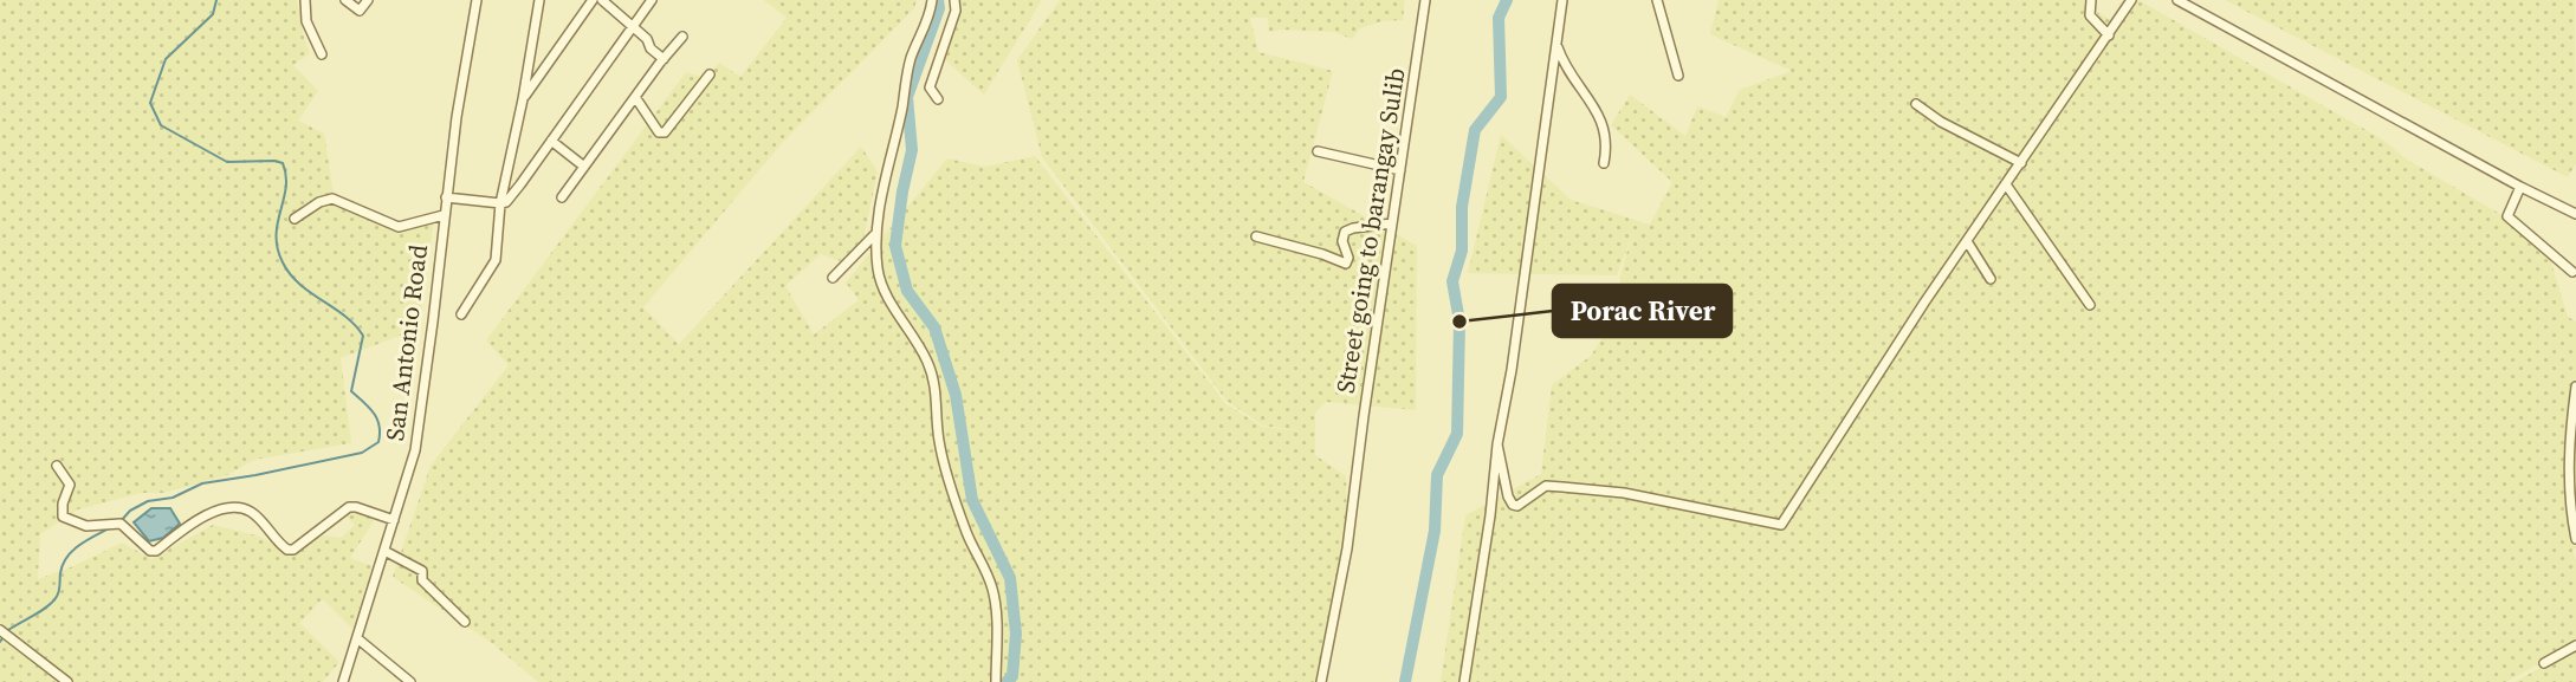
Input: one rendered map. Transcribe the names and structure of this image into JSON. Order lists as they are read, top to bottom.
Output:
{
  "streets": {
    "street": ["Street going to barangay Sulib", "San Antonio Road"]
  },
  "places": ["Porac River"]
}
